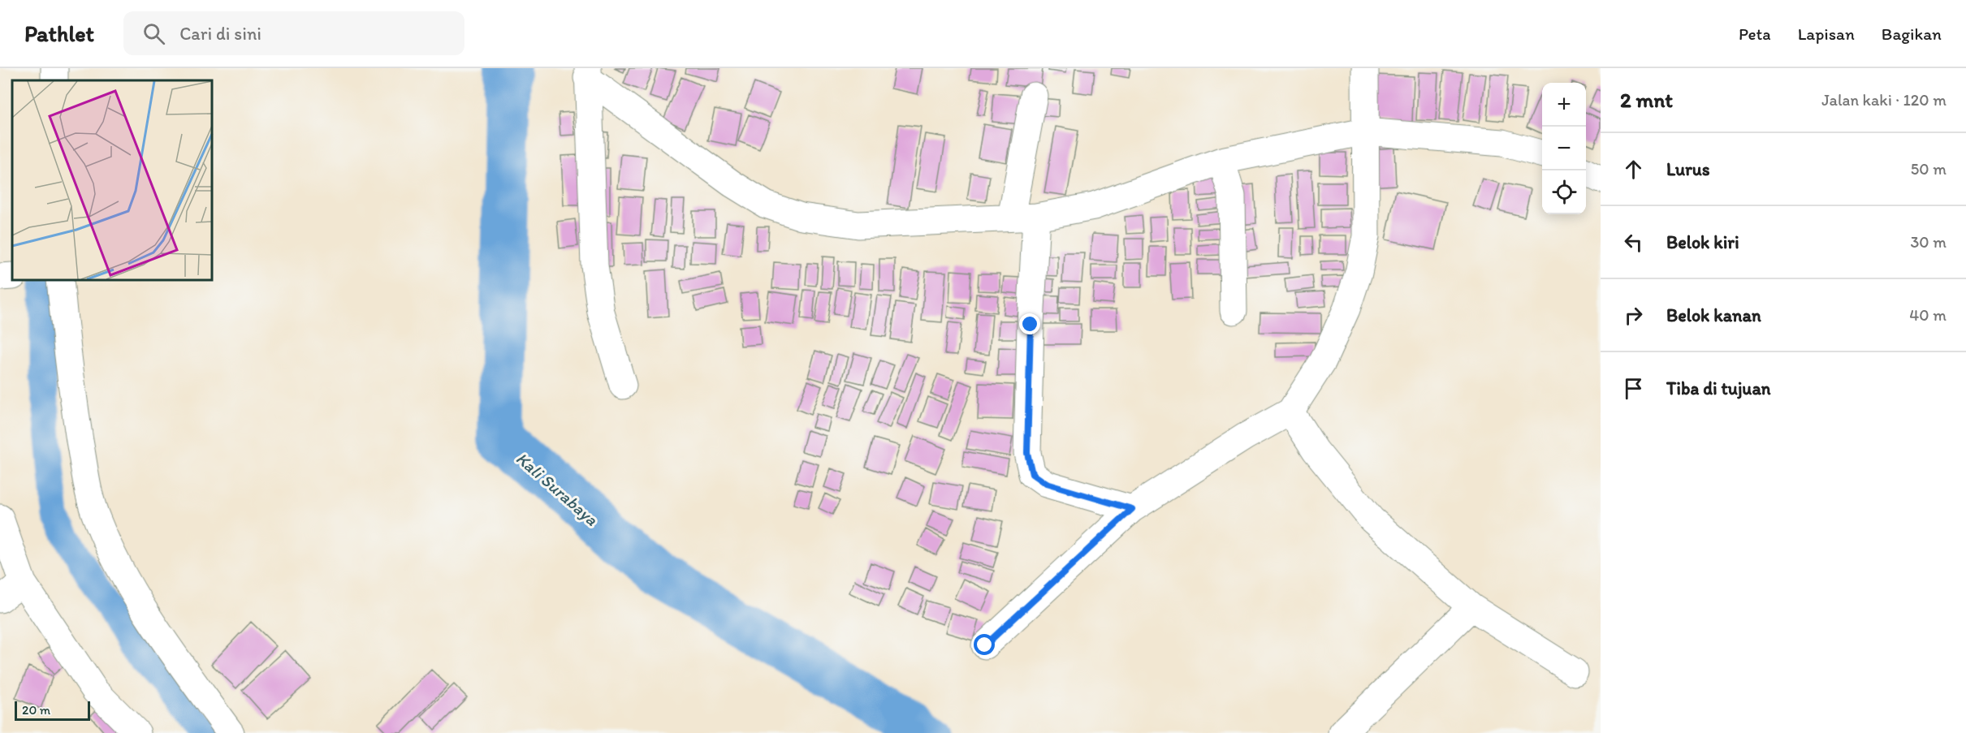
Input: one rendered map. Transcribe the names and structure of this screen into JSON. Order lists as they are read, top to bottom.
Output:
{
  "water": ["Kali Surabaya"],
  "scale_bar": "20 m",
  "page": {
    "header": "Pathlet",
    "search": "Cari di sini",
    "nav": ["Peta", "Lapisan", "Bagikan"],
    "heading": ["2 mnt", "Jalan kaki · 120 m"],
    "map_buttons": ["+", "−"],
    "list": [
      ["Lurus", "50 m"],
      ["Belok kiri", "30 m"],
      ["Belok kanan", "40 m"],
      "Tiba di tujuan"
    ],
    "scale": "20 m"
  }
}
